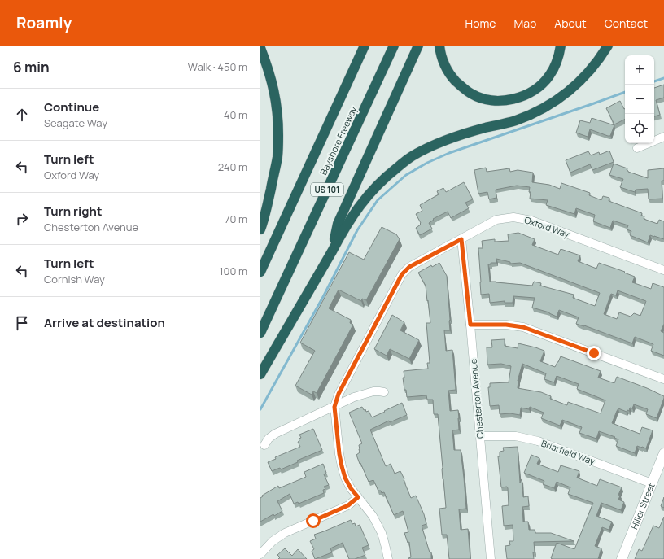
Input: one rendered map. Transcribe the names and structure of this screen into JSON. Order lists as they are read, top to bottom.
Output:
{
  "streets": {
    "highway": ["Bayshore Freeway", "US 101"],
    "street": [
      "Oxford Way",
      "Chesterton Avenue",
      "Briarfield Way",
      "Hiller Street"
    ]
  },
  "crossings": [
    ["Oxford Way", "Chesterton Avenue"],
    ["Chesterton Avenue", "Briarfield Way"],
    ["Briarfield Way", "Hiller Street"]
  ],
  "page": {
    "header": "Roamly",
    "nav": [
      "Home",
      "Map",
      "About",
      "Contact"
    ],
    "heading": ["6 min", "Walk · 450 m"],
    "map_buttons": ["+", "−"],
    "list": [
      ["Continue", "Seagate Way", "40 m"],
      ["Turn left", "Oxford Way", "240 m"],
      ["Turn right", "Chesterton Avenue", "70 m"],
      ["Turn left", "Cornish Way", "100 m"],
      "Arrive at destination"
    ]
  }
}
